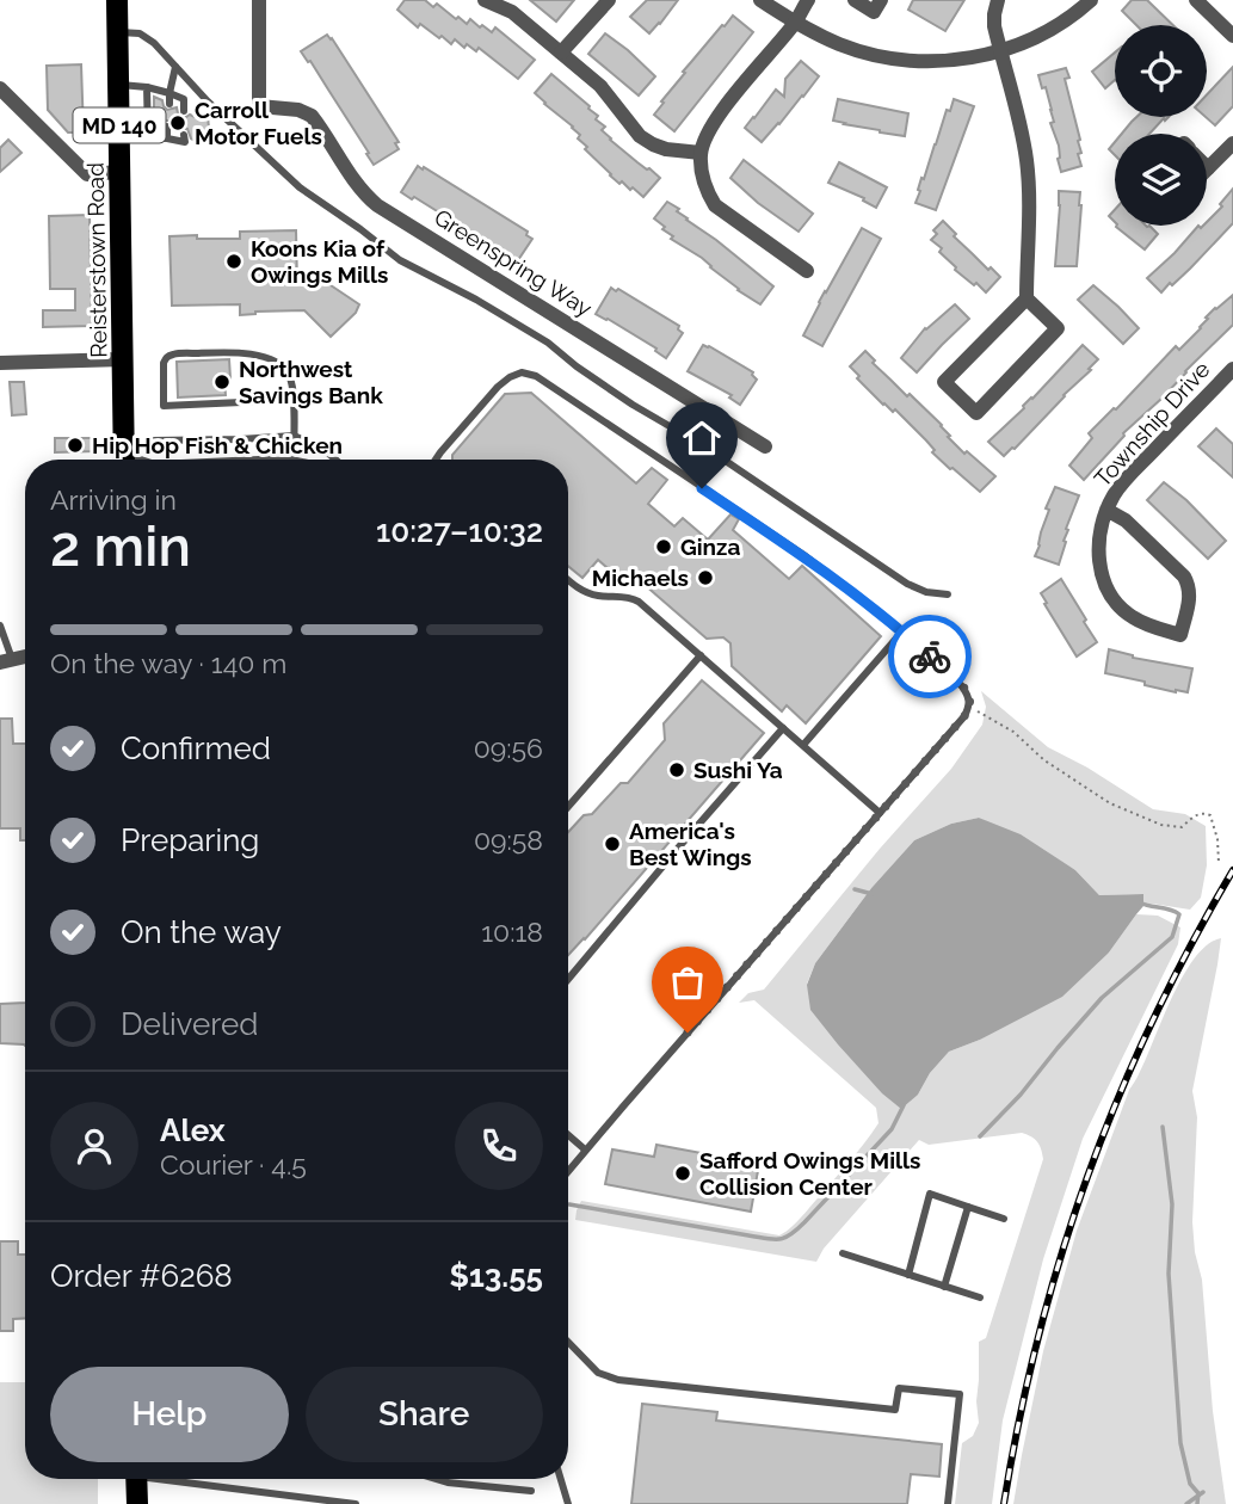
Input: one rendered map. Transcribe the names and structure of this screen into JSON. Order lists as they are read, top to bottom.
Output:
{
  "streets": {
    "main road": ["MD 140", "Reisterstown Road"],
    "street": ["Greenspring Way", "Township Drive"]
  },
  "places": [
    "Carroll Motor Fuels",
    "Koons Kia of Owings Mills",
    "Northwest Savings Bank",
    "Hip Hop Fish & Chicken",
    "Ginza",
    "Michaels",
    "Sushi Ya",
    "America's Best Wings",
    "Safford Owings Mills Collision Center"
  ],
  "page": {
    "heading": ["2 min", "Arriving in", "10:27–10:32"],
    "panel": [
      "Alex",
      "Courier · 4.5",
      "Order #6268",
      "$13.55"
    ],
    "bar": "On the way · 140 m",
    "list": [
      ["Confirmed", "09:56"],
      ["Preparing", "09:58"],
      ["On the way", "10:18"],
      "Delivered"
    ],
    "buttons": ["Help", "Share"]
  }
}
